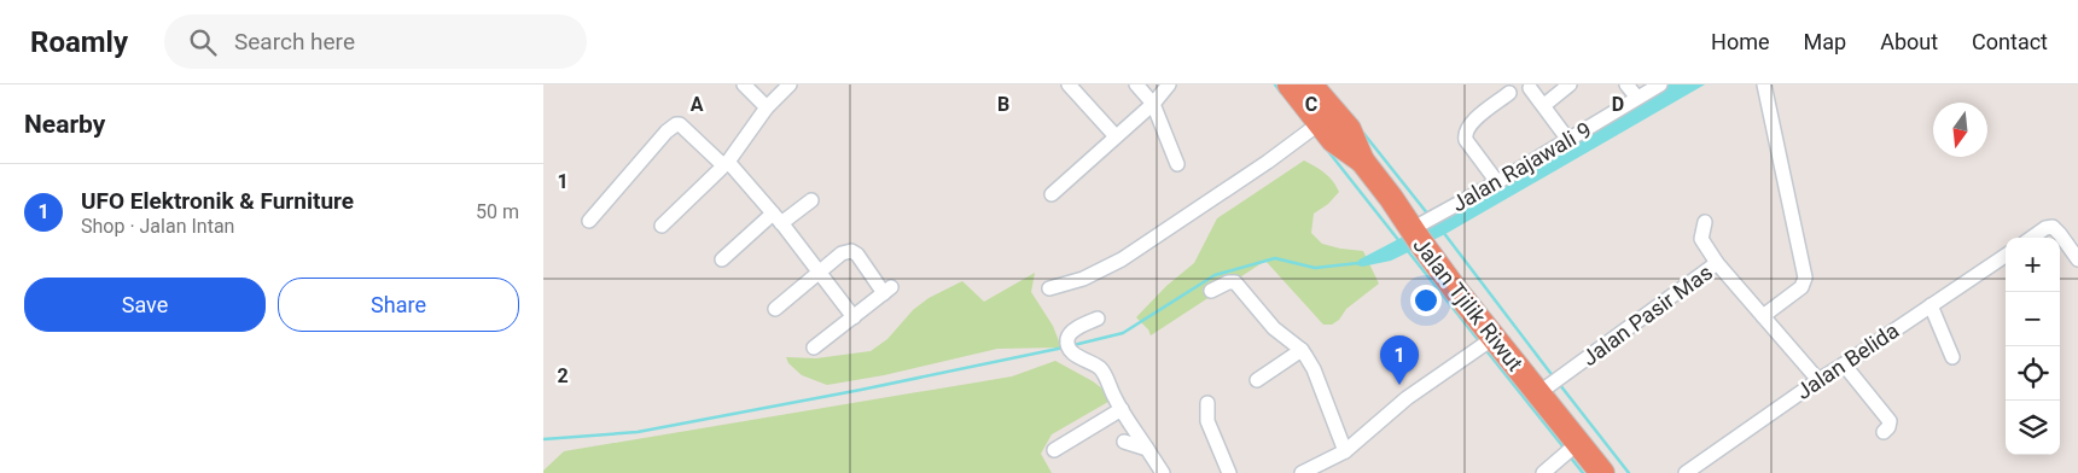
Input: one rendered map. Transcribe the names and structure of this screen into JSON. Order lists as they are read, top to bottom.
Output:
{
  "streets": {
    "highway": ["Jalan Tjilik Riwut"],
    "street": ["Jalan Rajawali 9", "Jalan Pasir Mas", "Jalan Belida"]
  },
  "crossings": [
    ["Jalan Rajawali 9", "Jalan Tjilik Riwut"],
    ["Jalan Tjilik Riwut", "Jalan Pasir Mas"],
    ["Jalan Pasir Mas", "Jalan Belida"]
  ],
  "north": "bottom",
  "page": {
    "header": "Roamly",
    "search": "Search here",
    "nav": [
      "Home",
      "Map",
      "About",
      "Contact"
    ],
    "heading": "Nearby",
    "list": [
      {
        "mark": "1",
        "name": "UFO Elektronik & Furniture",
        "note": "Shop · Jalan Intan",
        "value": "50 m"
      }
    ],
    "map_buttons": ["+", "−"],
    "buttons": ["Save", "Share"],
    "pins": "1"
  },
  "grid": {
    "columns": [
      "A",
      "B",
      "C",
      "D"
    ],
    "rows": ["1", "2"]
  }
}
